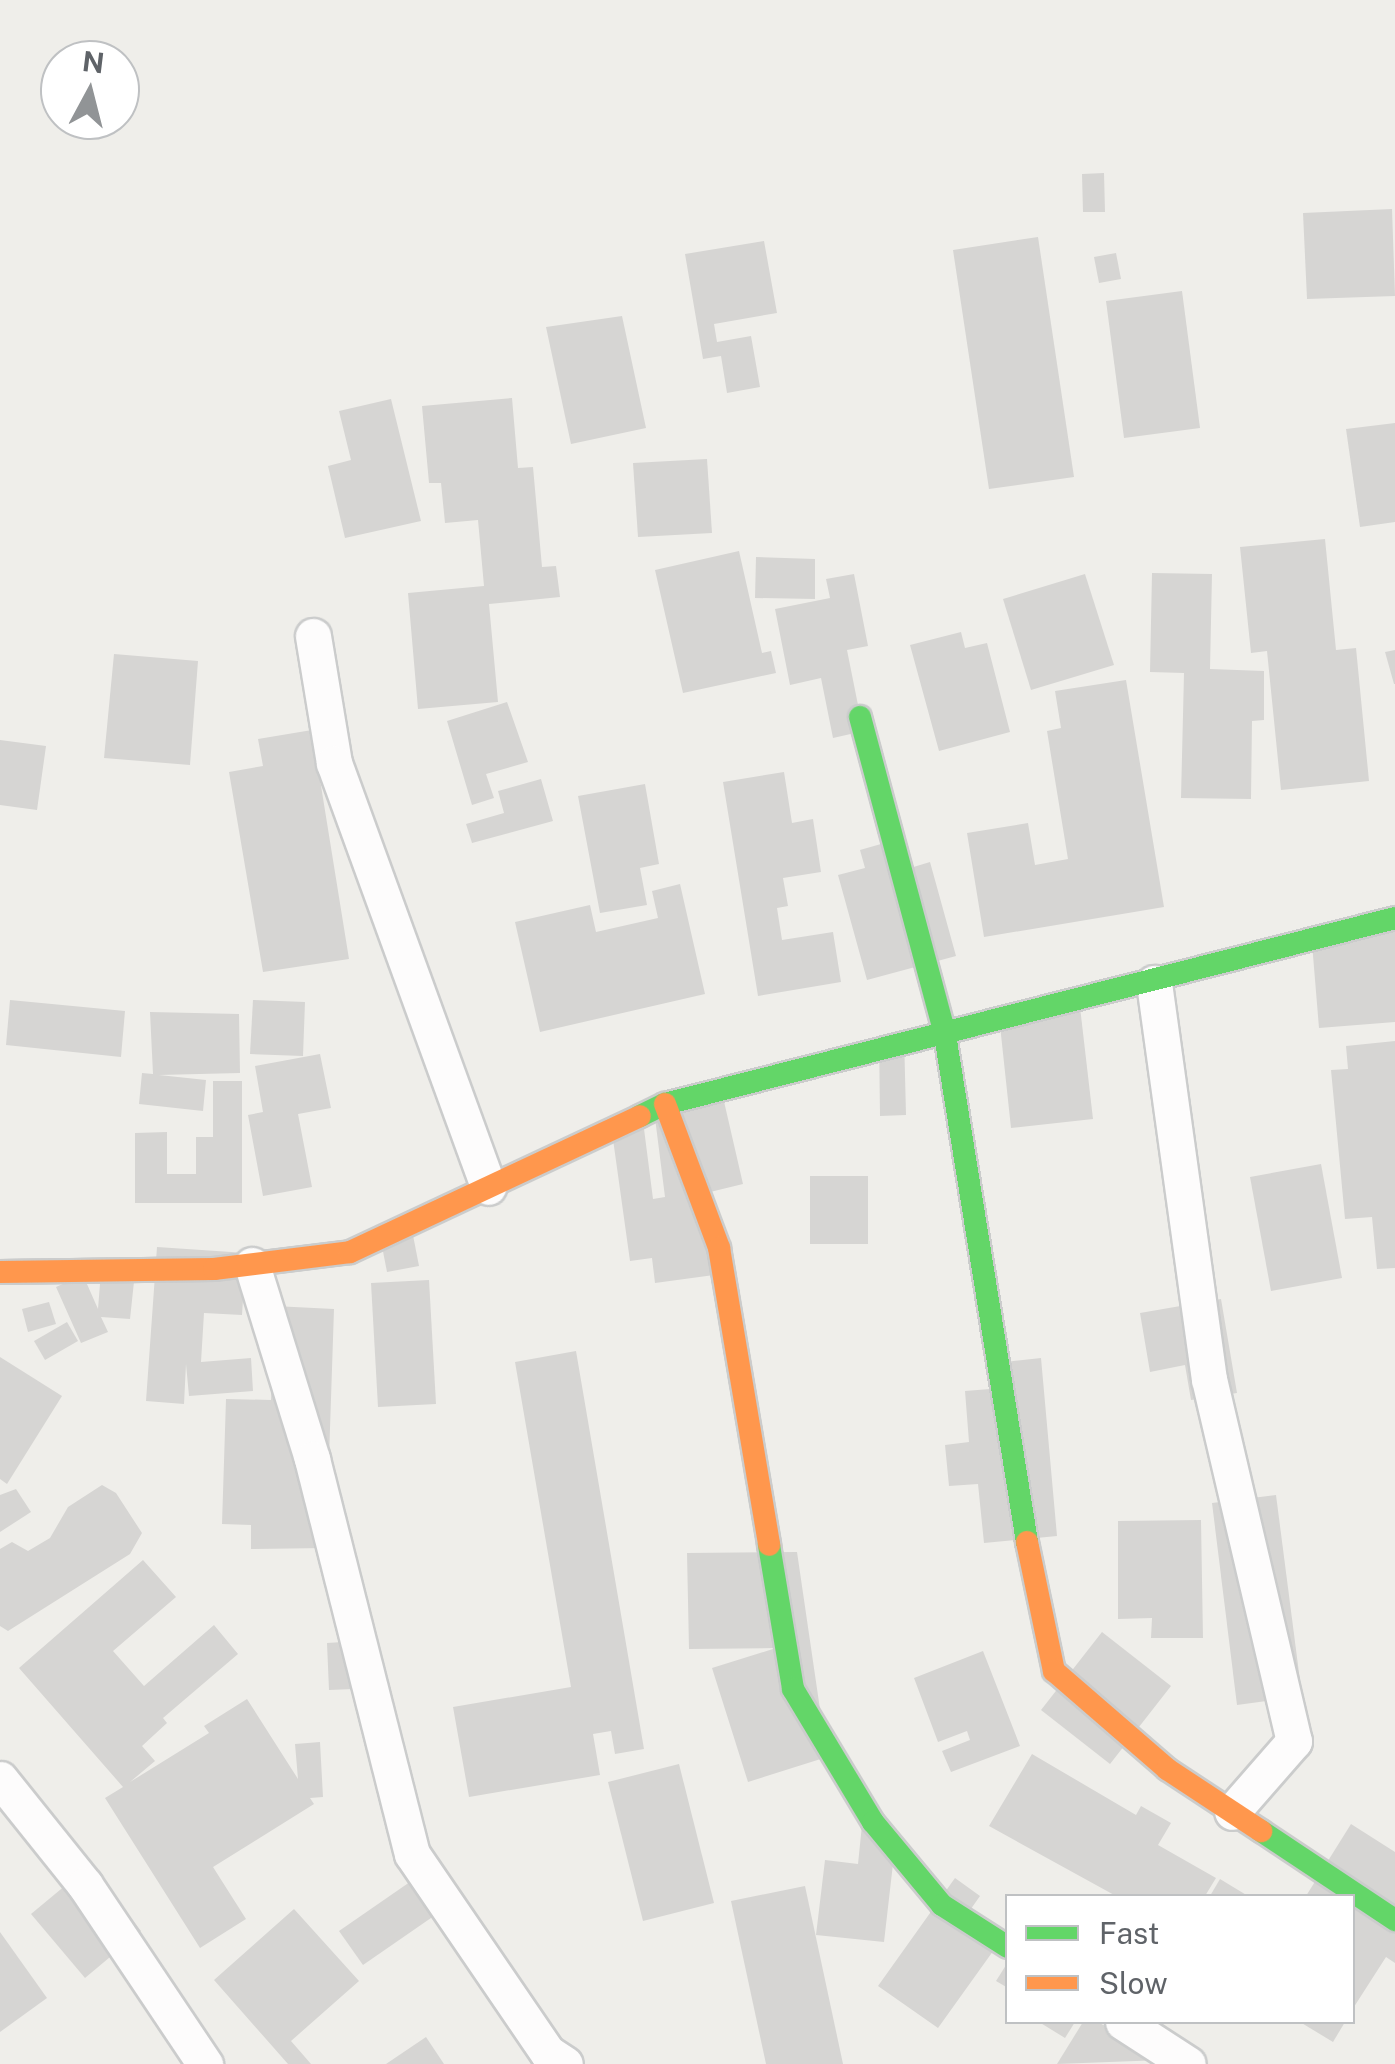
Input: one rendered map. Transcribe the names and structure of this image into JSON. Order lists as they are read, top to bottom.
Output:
{
  "legend": ["Fast", "Slow"],
  "north": "top"
}
